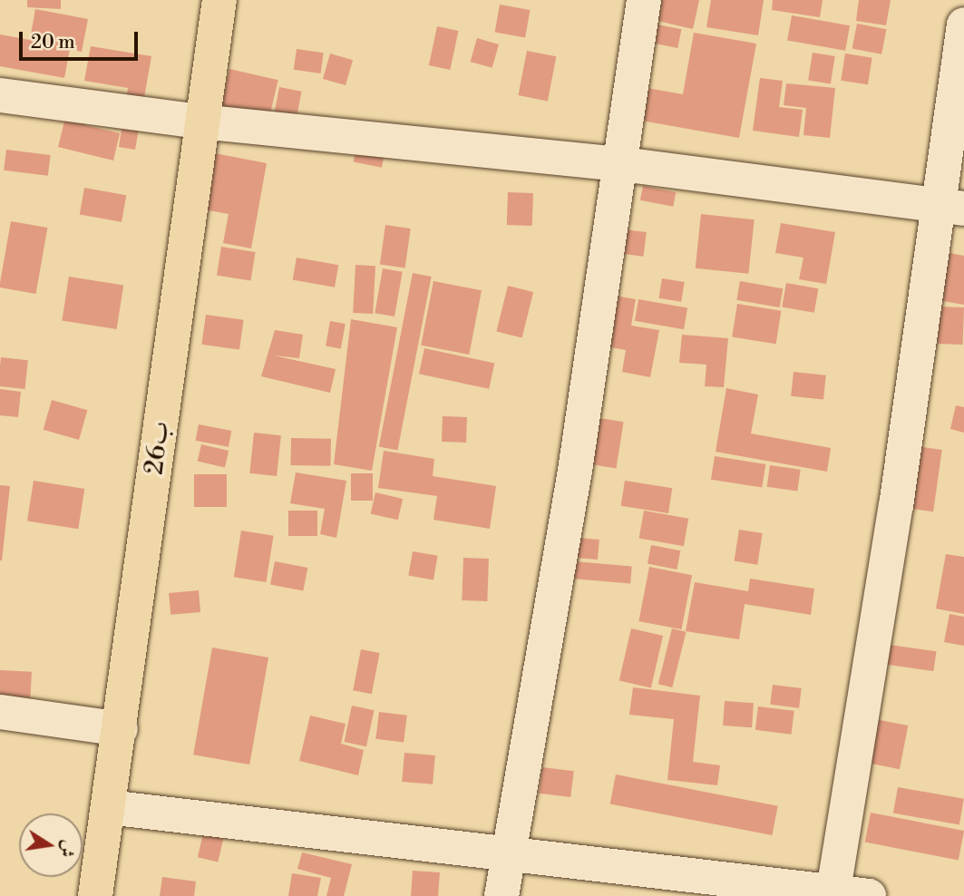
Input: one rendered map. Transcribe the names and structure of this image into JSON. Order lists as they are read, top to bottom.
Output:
{
  "streets": {
    "highway": ["26ب"]
  },
  "scale_bar": "20 m",
  "north": "right"
}
